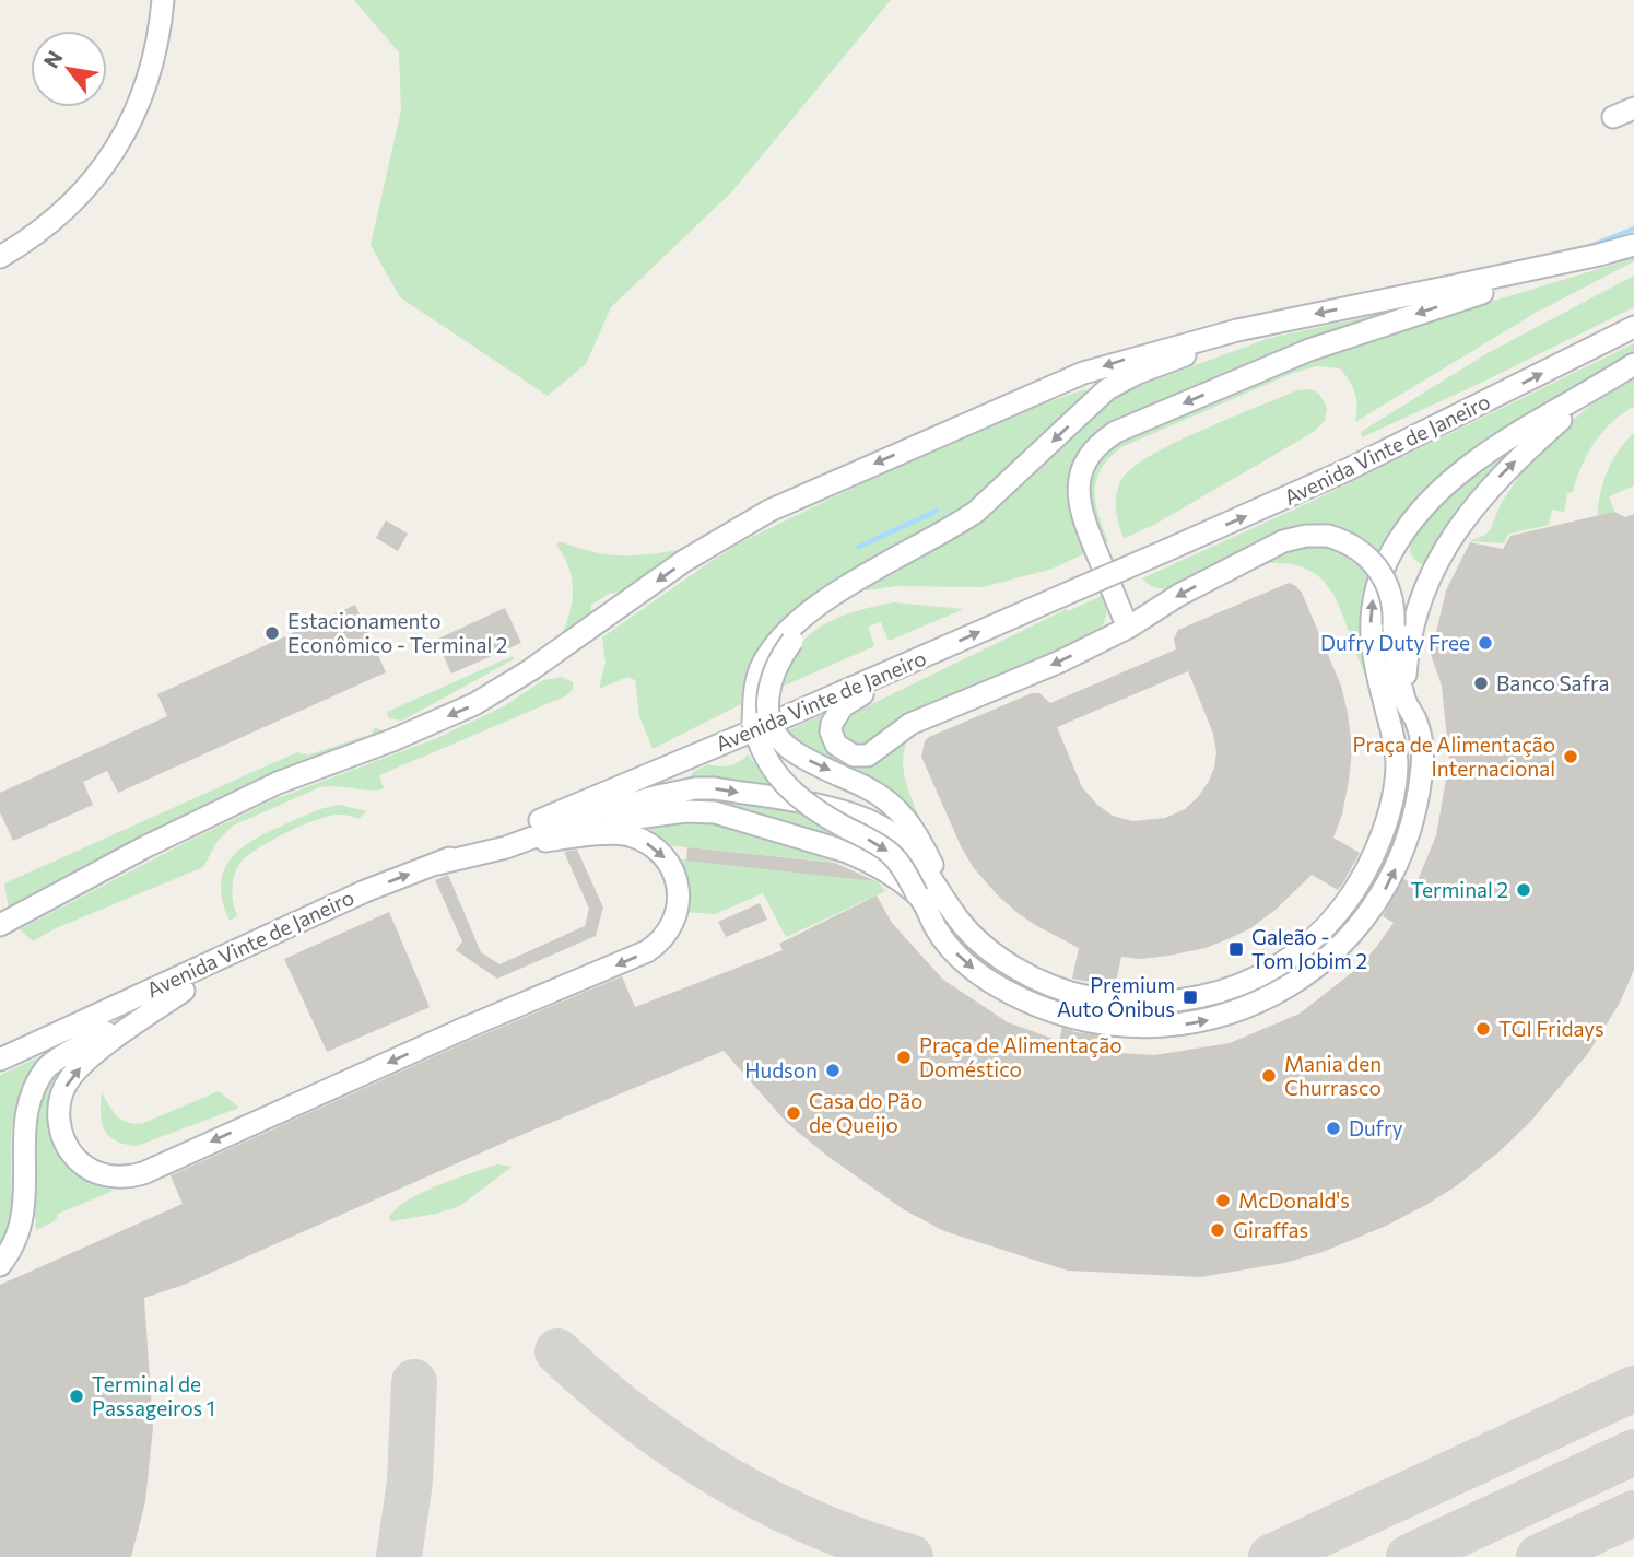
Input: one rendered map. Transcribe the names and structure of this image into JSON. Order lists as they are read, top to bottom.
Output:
{
  "streets": {
    "street": ["Avenida Vinte de Janeiro"]
  },
  "places": {
    "other": [
      "Estacionamento Econômico - Terminal 2",
      "Dufry Duty Free",
      "Banco Safra",
      "Praça de Alimentação Internacional",
      "Terminal 2",
      "TGI Fridays",
      "Praça de Alimentação Doméstico",
      "Hudson",
      "Mania den Churrasco",
      "Casa do Pão de Queijo",
      "Dufry",
      "McDonald's",
      "Giraffas",
      "Terminal de Passageiros 1"
    ],
    "transit": ["Galeão - Tom Jobim 2", "Premium Auto Ônibus"]
  },
  "north": "top left"
}
